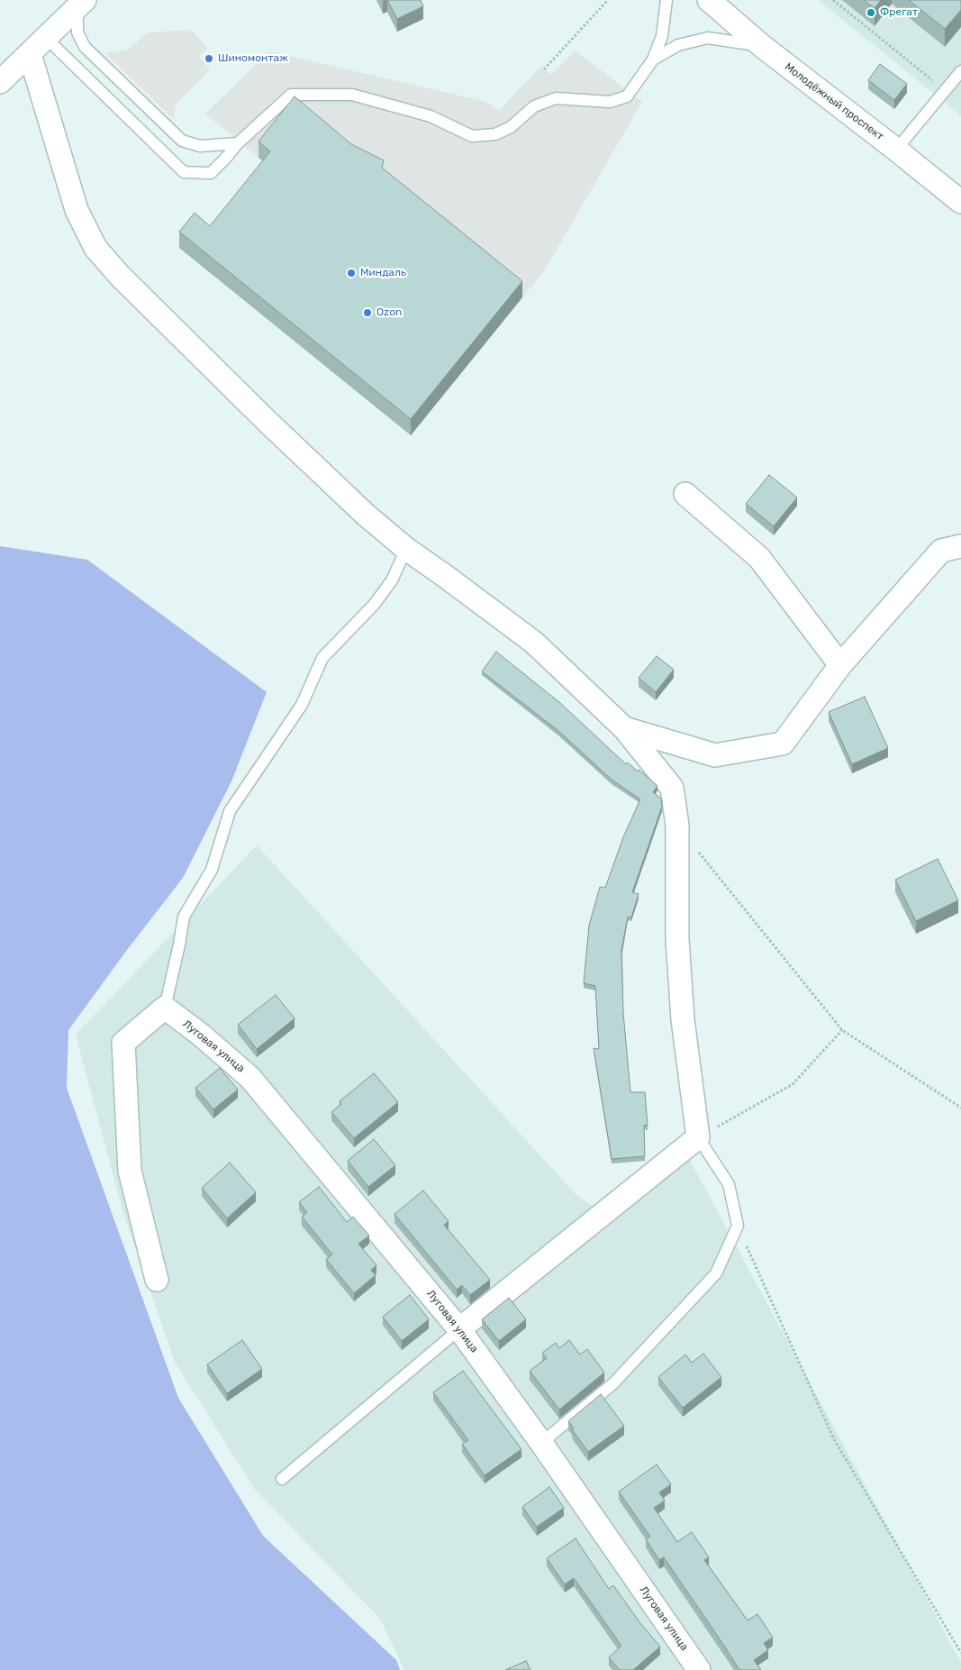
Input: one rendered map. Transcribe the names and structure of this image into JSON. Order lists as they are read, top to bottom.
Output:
{
  "streets": {
    "street": ["Молодёжный проспект", "Луговая улица"]
  },
  "places": [
    "Фрегат",
    "Шиномонтаж",
    "Миндаль",
    "Ozon"
  ]
}
